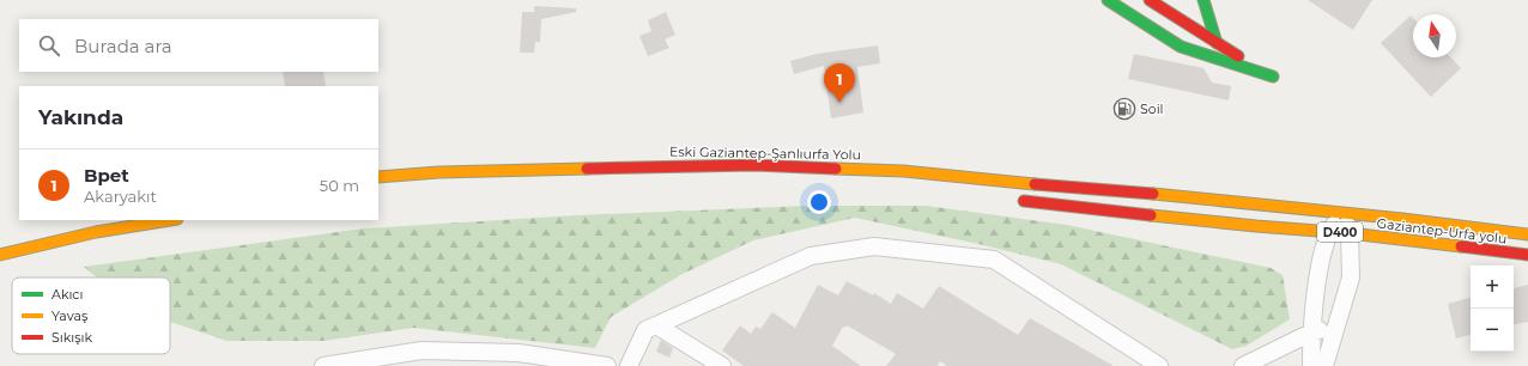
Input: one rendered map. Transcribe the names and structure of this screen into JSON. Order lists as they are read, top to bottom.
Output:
{
  "streets": {
    "main road": ["Eski Gaziantep-Şanlıurfa Yolu", "Gaziantep-Urfa yolu", "D400"]
  },
  "crossings": [
    ["Eski Gaziantep-Şanlıurfa Yolu", "Gaziantep-Urfa yolu"]
  ],
  "places": {
    "fuel station": ["Soil"]
  },
  "legend": ["Akıcı", "Yavaş", "Sıkışık"],
  "north": "top",
  "page": {
    "search": "Burada ara",
    "pins": "1",
    "heading": "Yakında",
    "list": [
      {
        "mark": "1",
        "name": "Bpet",
        "note": "Akaryakıt",
        "value": "50 m"
      }
    ],
    "map_buttons": ["+", "−"]
  }
}
